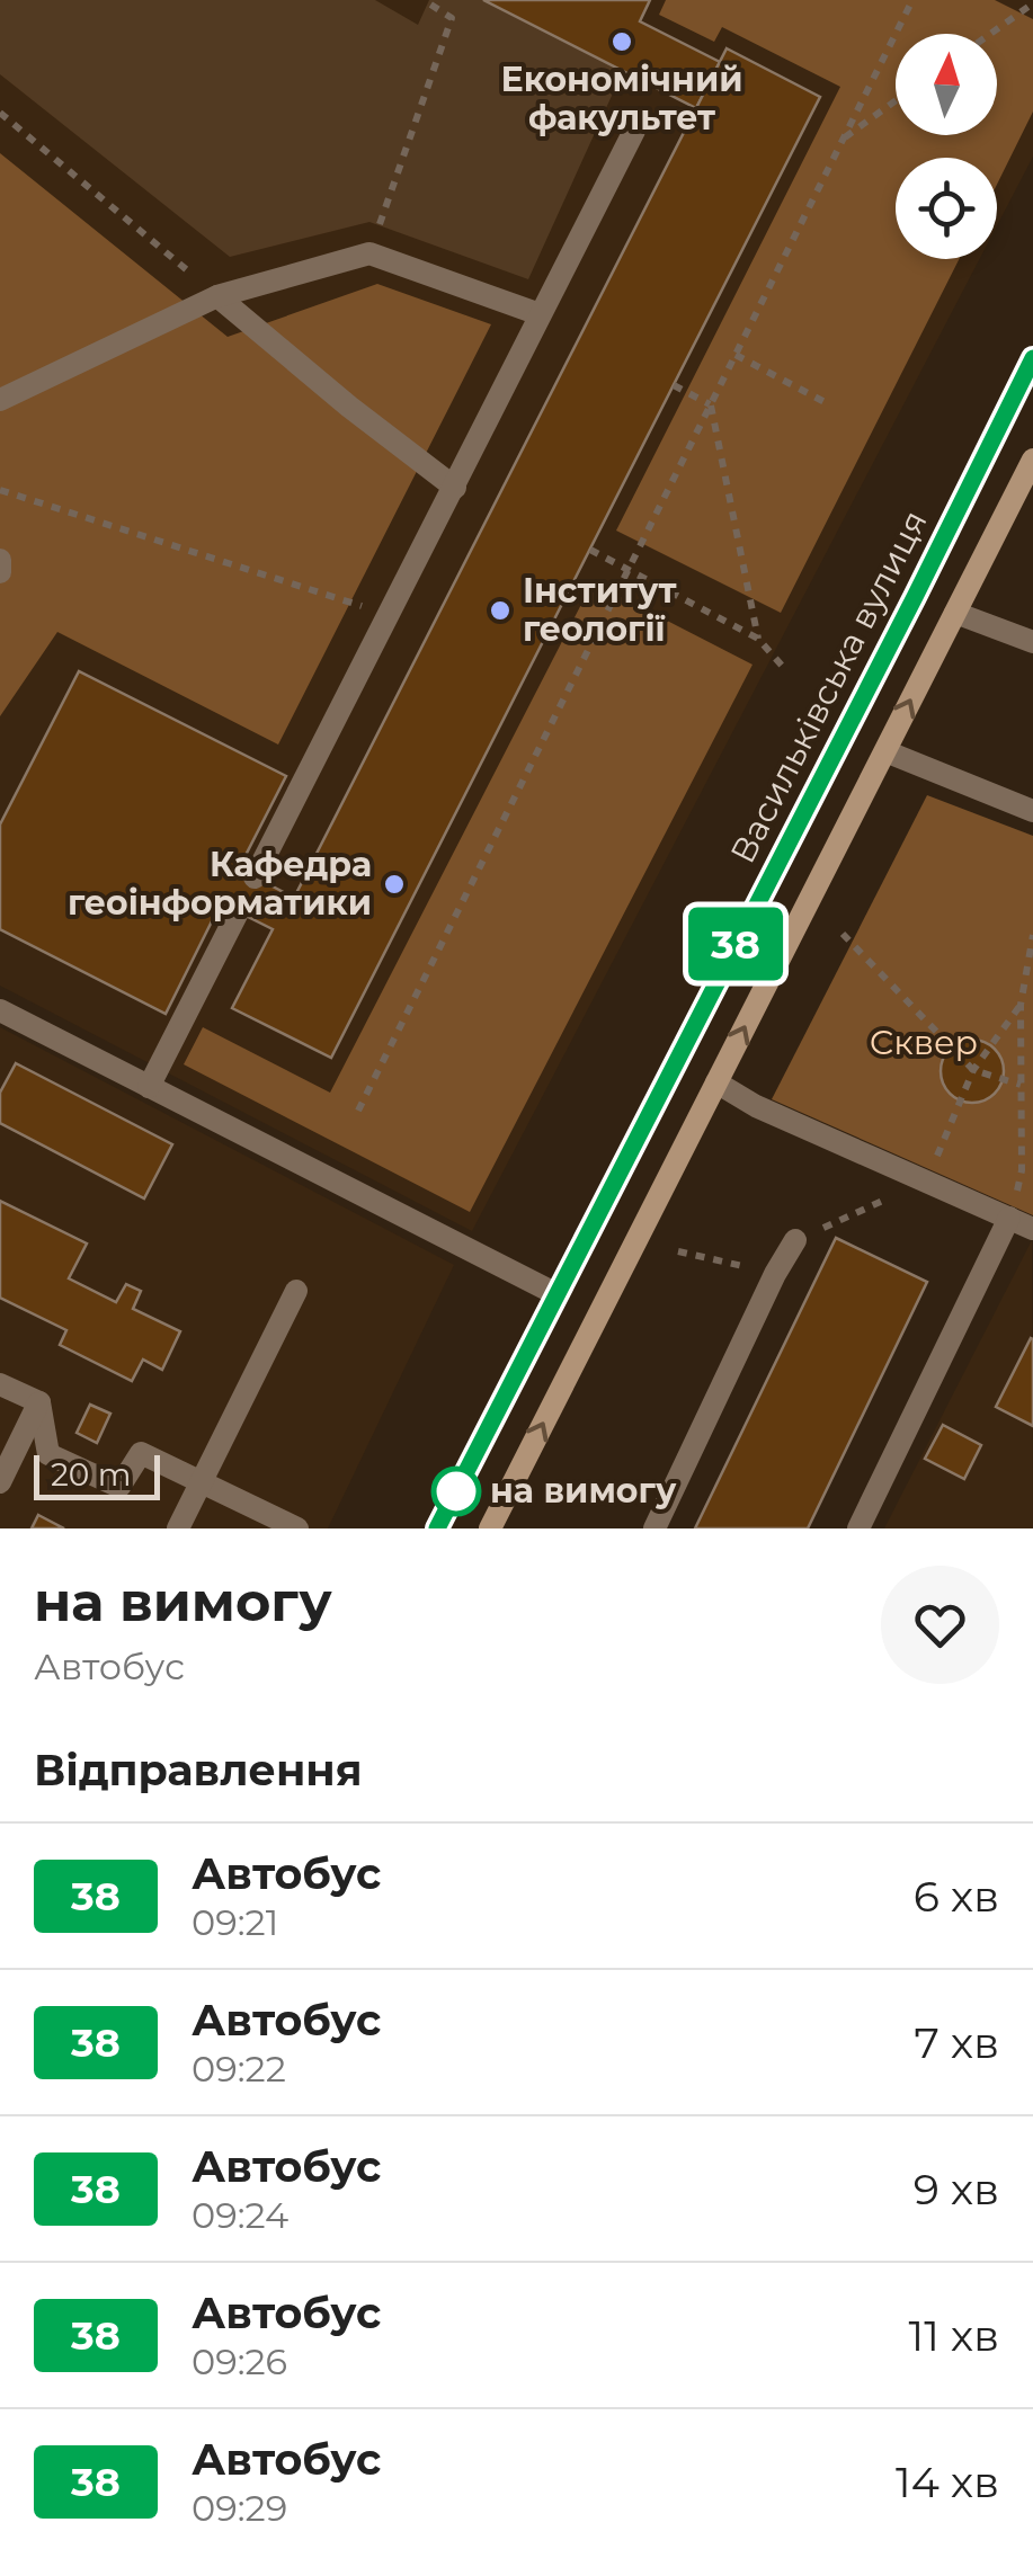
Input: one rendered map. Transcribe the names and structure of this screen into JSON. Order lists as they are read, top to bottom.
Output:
{
  "streets": {
    "main road": ["Васильківська вулиця"]
  },
  "parks": ["Сквер"],
  "places": [
    "Економічний факультет",
    "Інститут геології",
    "Кафедра геоінформатики",
    "на вимогу"
  ],
  "lines": ["bus line 38"],
  "scale_bar": "20 m",
  "north": "top",
  "page": {
    "on_map": "38",
    "scale": "20 m",
    "heading": [
      ["на вимогу", "Автобус"],
      "Відправлення"
    ],
    "list": [
      {
        "mark": "38",
        "name": "Автобус",
        "note": "09:21",
        "value": "6 хв"
      },
      {
        "mark": "38",
        "name": "Автобус",
        "note": "09:22",
        "value": "7 хв"
      },
      {
        "mark": "38",
        "name": "Автобус",
        "note": "09:24",
        "value": "9 хв"
      },
      {
        "mark": "38",
        "name": "Автобус",
        "note": "09:26",
        "value": "11 хв"
      },
      {
        "mark": "38",
        "name": "Автобус",
        "note": "09:29",
        "value": "14 хв"
      }
    ]
  }
}
